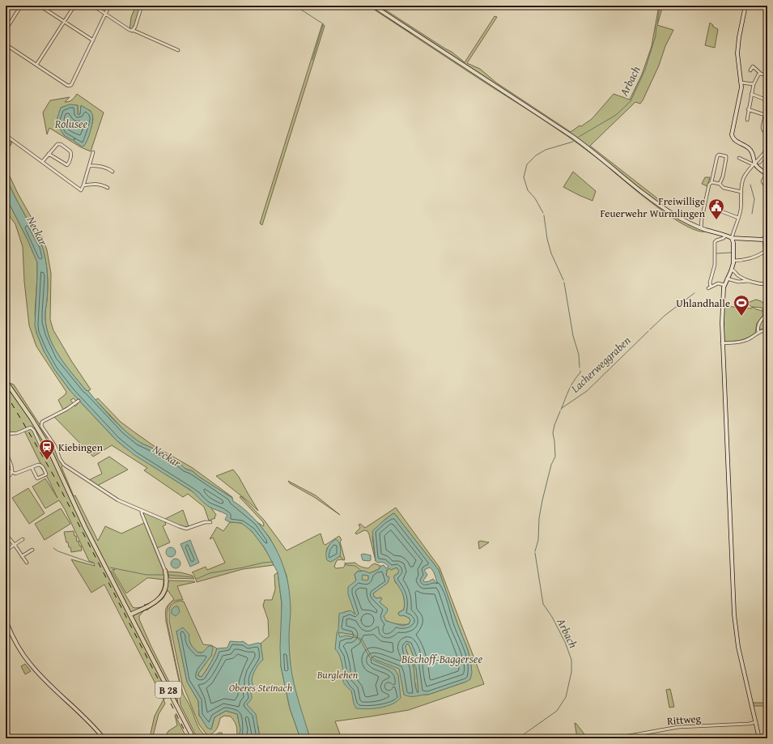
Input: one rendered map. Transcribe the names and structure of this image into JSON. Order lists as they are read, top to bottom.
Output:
{
  "streets": {
    "main road": ["B 28"],
    "street": ["Rittweg"]
  },
  "water": [
    "Arbach",
    "Rolusee",
    "Neckar",
    "Lacherweggraben",
    "Bischoff-Baggersee"
  ],
  "parks": ["Burglehen", "Oberes Steinach"],
  "places": {
    "public building": ["Freiwillige Feuerwehr Wurmlingen"],
    "sports": ["Uhlandhalle"],
    "station": ["Kiebingen"]
  }
}
